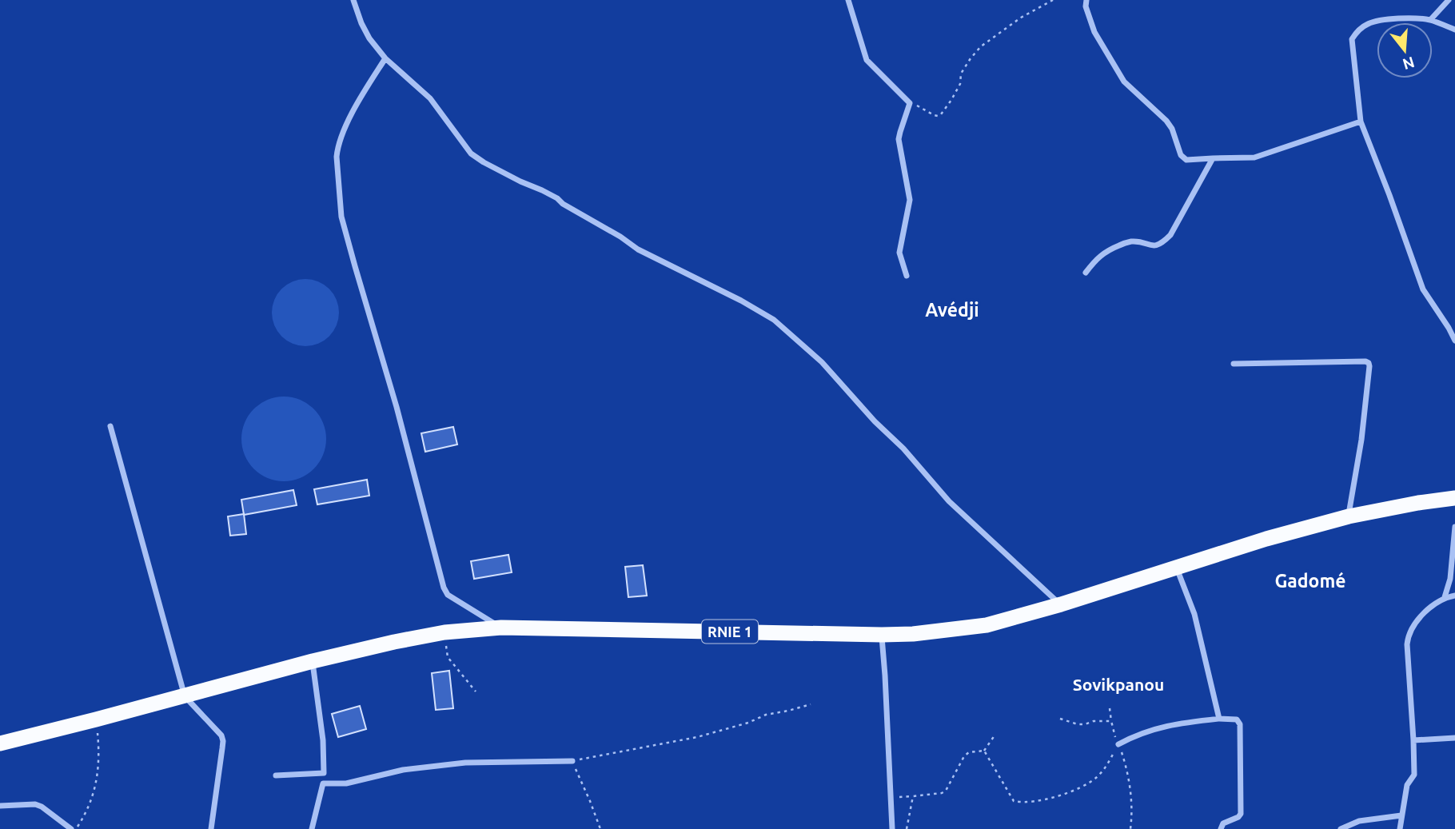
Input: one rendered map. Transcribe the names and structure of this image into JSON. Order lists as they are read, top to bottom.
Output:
{
  "streets": {
    "highway": ["RNIE 1"]
  },
  "districts": ["Avédji", "Gadomé", "Sovikpanou"],
  "north": "bottom"
}
